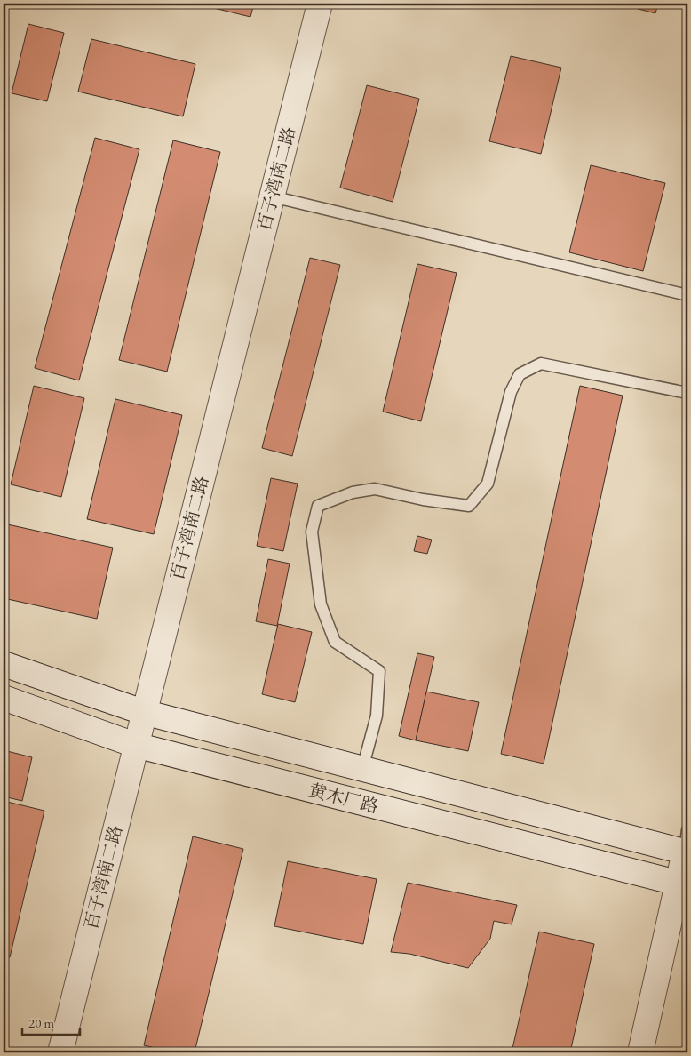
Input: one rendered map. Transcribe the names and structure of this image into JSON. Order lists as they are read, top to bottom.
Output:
{
  "streets": {
    "main road": ["百子湾南二路", "黄木厂路"]
  },
  "crossings": [
    ["百子湾南二路", "黄木厂路"]
  ],
  "scale_bar": "20 m"
}
